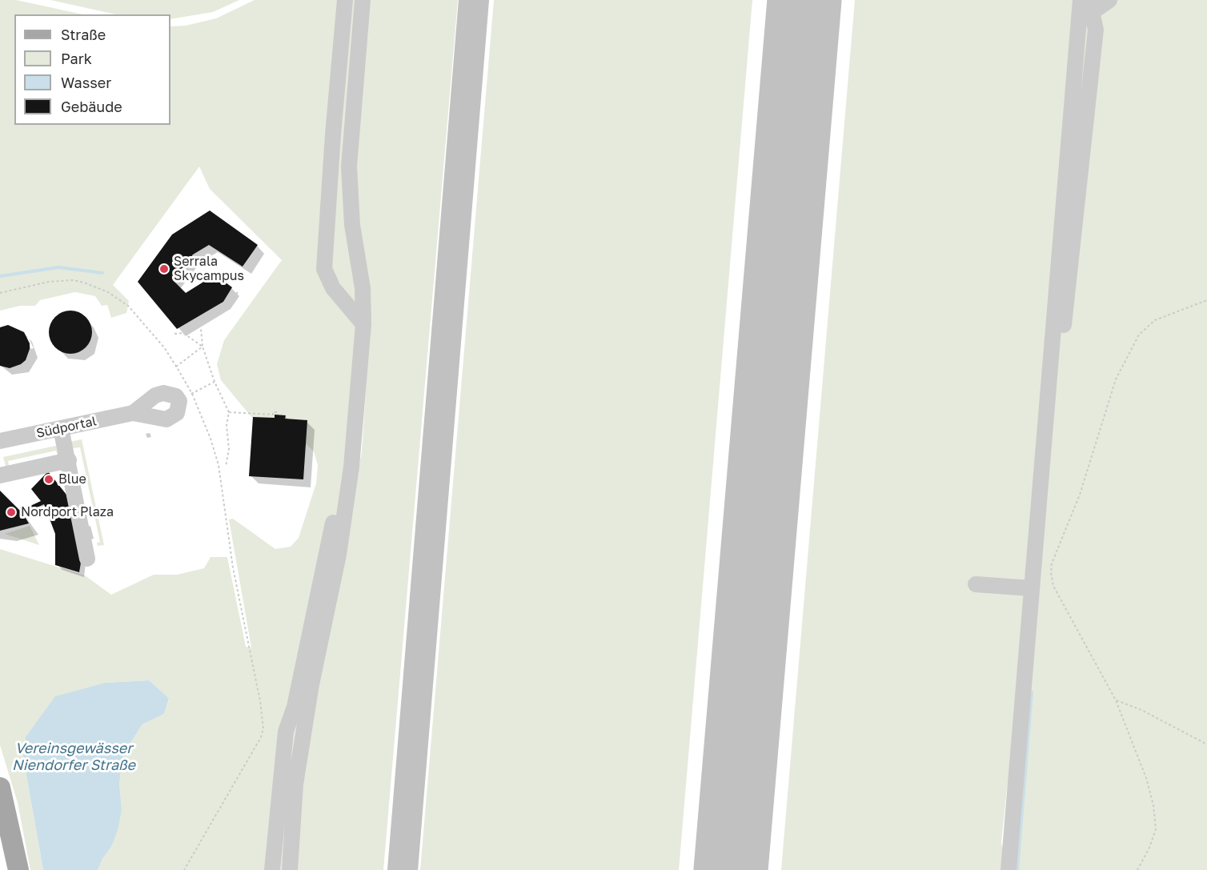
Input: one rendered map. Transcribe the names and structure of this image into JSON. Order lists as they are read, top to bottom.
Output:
{
  "streets": {
    "street": ["Südportal"]
  },
  "water": ["Vereinsgewässer Niendorfer Straße"],
  "places": ["Serrala Skycampus", "Blue", "Nordport Plaza"],
  "legend": [
    "Straße",
    "Park",
    "Wasser",
    "Gebäude"
  ]
}
